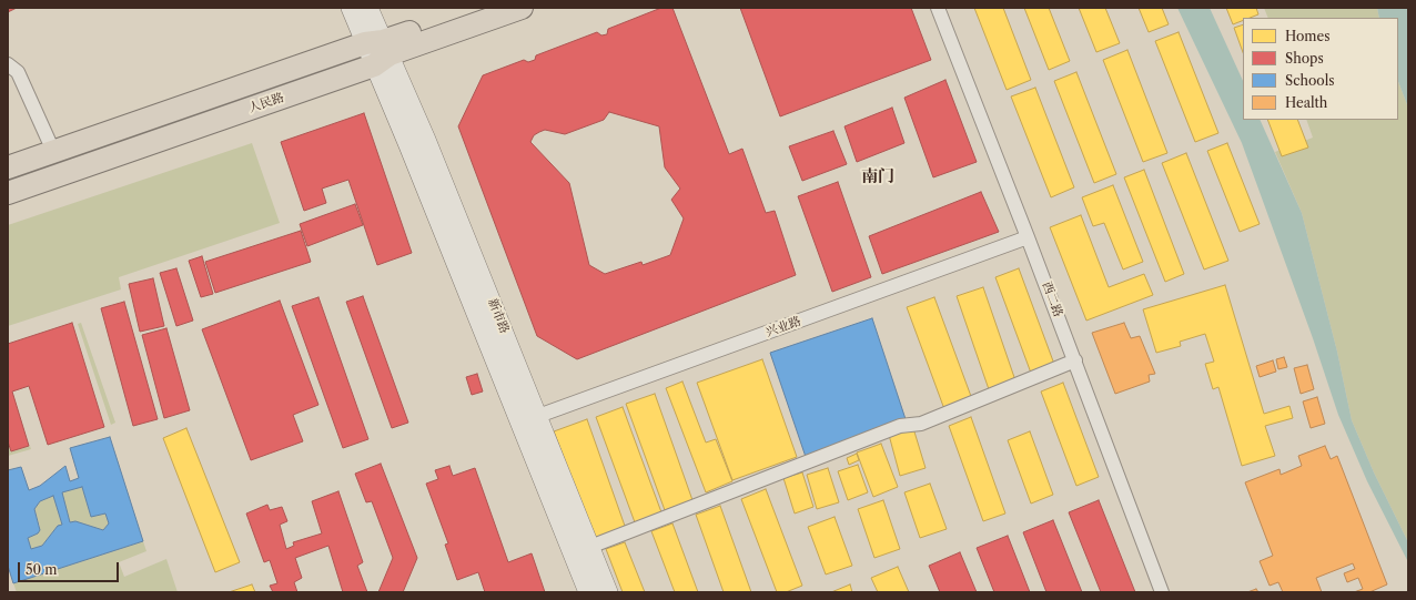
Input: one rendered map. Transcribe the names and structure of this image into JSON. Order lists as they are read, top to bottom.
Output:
{
  "streets": {
    "main road": ["人民路", "新市路"],
    "street": ["西二路", "兴业路"]
  },
  "crossings": [
    ["人民路", "新市路"],
    ["西二路", "兴业路"],
    ["新市路", "兴业路"]
  ],
  "districts": ["南门"],
  "legend": [
    "Homes",
    "Shops",
    "Schools",
    "Health"
  ],
  "scale_bar": "50 m"
}
